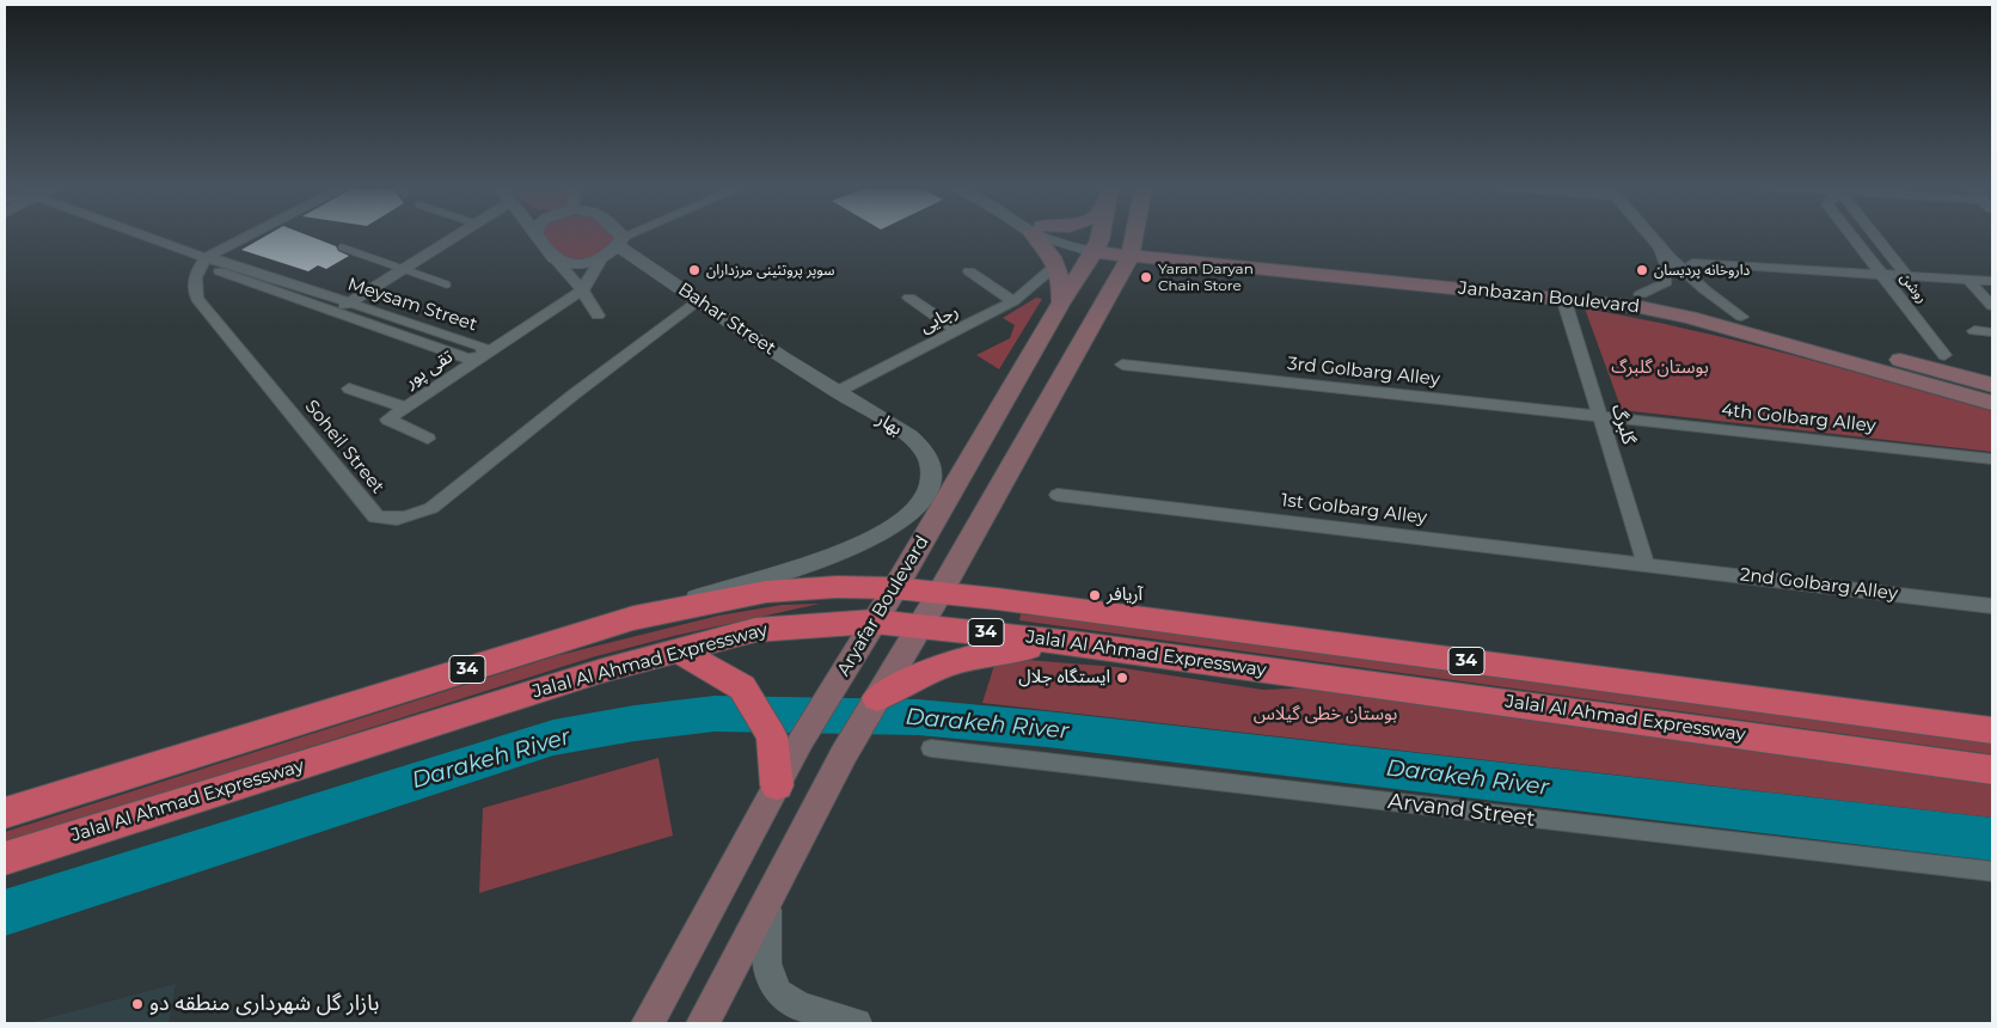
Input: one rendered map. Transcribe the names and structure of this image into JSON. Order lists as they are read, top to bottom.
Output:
{
  "streets": {
    "highway": ["34", "Jalal Al Ahmad Expressway"],
    "main road": ["Janbazan Boulevard", "Aryafar Boulevard"],
    "street": [
      "روشن",
      "Meysam Street",
      "Bahar Street",
      "رجایی",
      "تقی پور",
      "3rd Golbarg Alley",
      "4th Golbarg Alley",
      "بهار",
      "گلبرگ",
      "Soheil Street",
      "1st Golbarg Alley",
      "2nd Golbarg Alley",
      "Arvand Street"
    ]
  },
  "crossings": [
    ["Janbazan Boulevard", "گلبرگ"],
    ["Janbazan Boulevard", "Aryafar Boulevard"],
    ["Meysam Street", "تقی پور"],
    ["Meysam Street", "Soheil Street"],
    ["Bahar Street", "رجایی"],
    ["Bahar Street", "بهار"],
    ["Bahar Street", "Soheil Street"],
    ["رجایی", "بهار"],
    ["3rd Golbarg Alley", "4th Golbarg Alley"],
    ["3rd Golbarg Alley", "گلبرگ"],
    ["4th Golbarg Alley", "گلبرگ"],
    ["بهار", "Jalal Al Ahmad Expressway"],
    ["گلبرگ", "1st Golbarg Alley"],
    ["گلبرگ", "2nd Golbarg Alley"],
    ["1st Golbarg Alley", "2nd Golbarg Alley"],
    ["Aryafar Boulevard", "Jalal Al Ahmad Expressway"]
  ],
  "water": ["Darakeh River"],
  "parks": ["بوستان گلبرگ", "بوستان خطی گیلاس"],
  "places": [
    "سوپر پروتئینی مرزداران",
    "داروخانه پردیسان",
    "Yaran Daryan Chain Store",
    "آریافر",
    "ایستگاه جلال",
    "بازار گل شهرداری منطقه دو"
  ]
}
